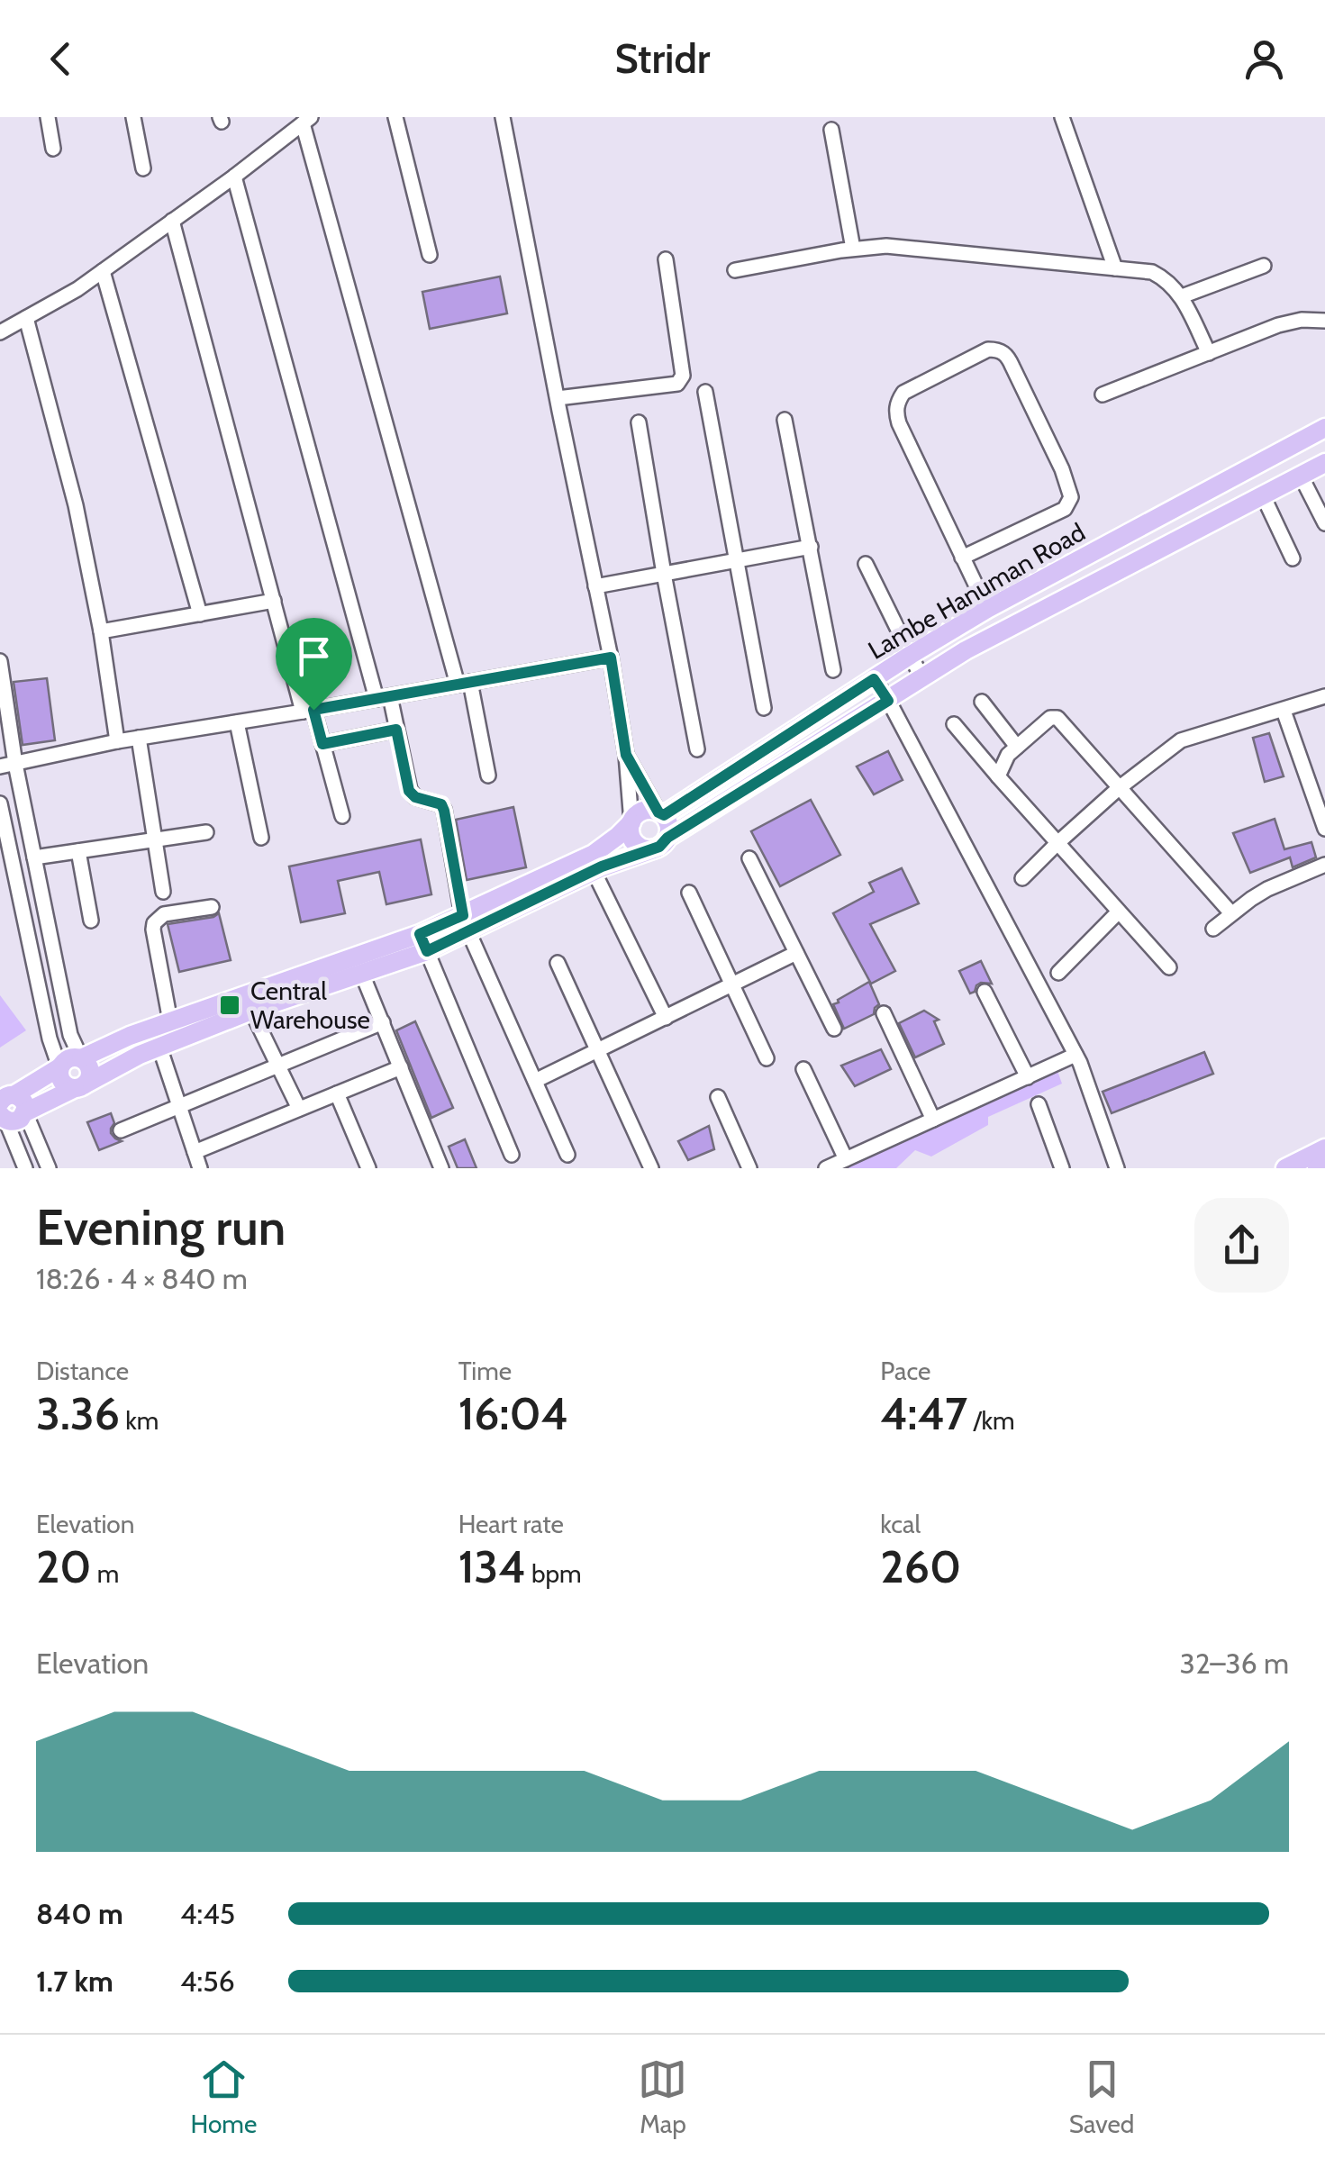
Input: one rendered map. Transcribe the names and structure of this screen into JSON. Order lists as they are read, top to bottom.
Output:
{
  "streets": {
    "main road": ["Lambe Hanuman Road"]
  },
  "places": {
    "transit": ["Central Warehouse"]
  },
  "page": {
    "header": "Stridr",
    "heading": ["Evening run", "18:26 · 4 × 840 m"],
    "stats": [
      ["Distance", "3.36 km"],
      ["Time", "16:04"],
      ["Pace", "4:47 /km"],
      ["Elevation", "20 m"],
      ["Heart rate", "134 bpm"],
      ["kcal", "260"]
    ],
    "chart": ["Elevation", "32–36 m"],
    "list": [
      {
        "name": "840 m",
        "note": "4:45"
      },
      {
        "name": "1.7 km",
        "note": "4:56"
      }
    ],
    "tabs": ["Home", "Map", "Saved"]
  }
}
